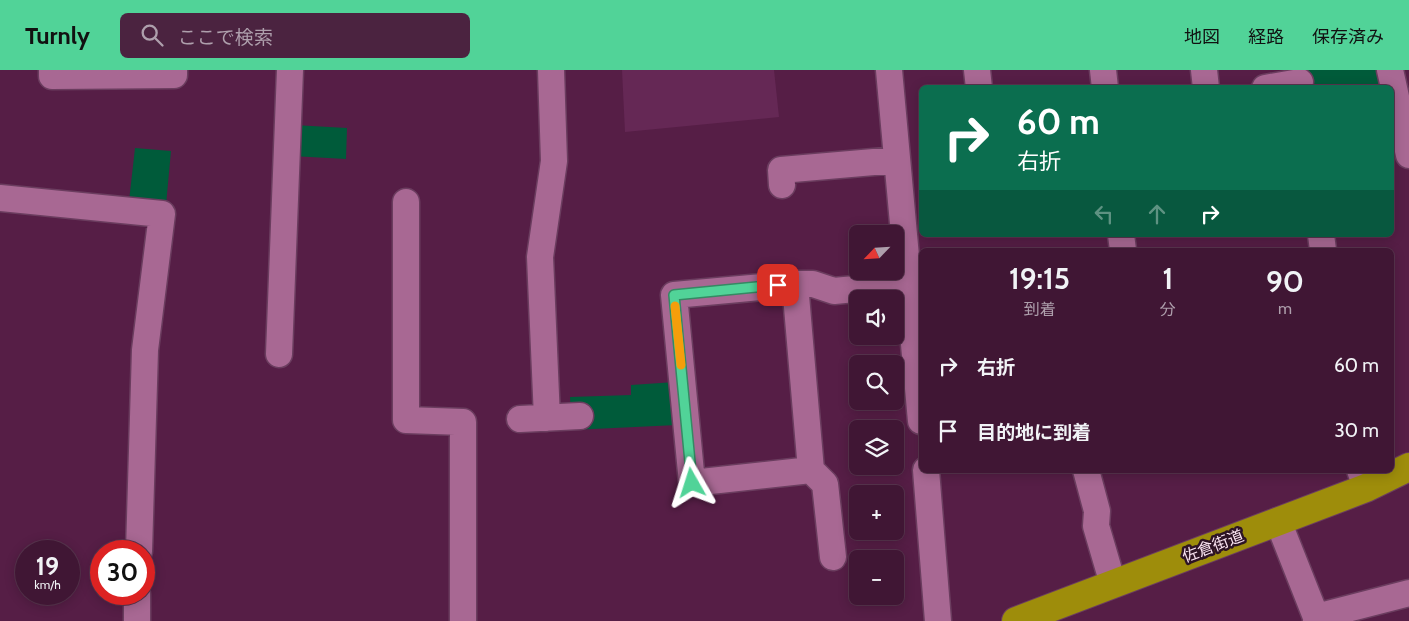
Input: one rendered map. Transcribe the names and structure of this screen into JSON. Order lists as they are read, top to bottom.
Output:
{
  "streets": {
    "highway": ["佐倉街道"]
  },
  "north": "bottom left",
  "page": {
    "header": "Turnly",
    "search": "ここで検索",
    "nav": ["地図", "経路", "保存済み"],
    "turn": ["60 m", "右折"],
    "map_buttons": ["+", "−"],
    "eta": [
      "19:15",
      "到着",
      "1",
      "分",
      "90",
      "m"
    ],
    "list": [
      {
        "name": "右折",
        "value": "60 m"
      },
      {
        "name": "目的地に到着",
        "value": "30 m"
      }
    ],
    "speed": "19 km/h",
    "limit": "30"
  }
}
